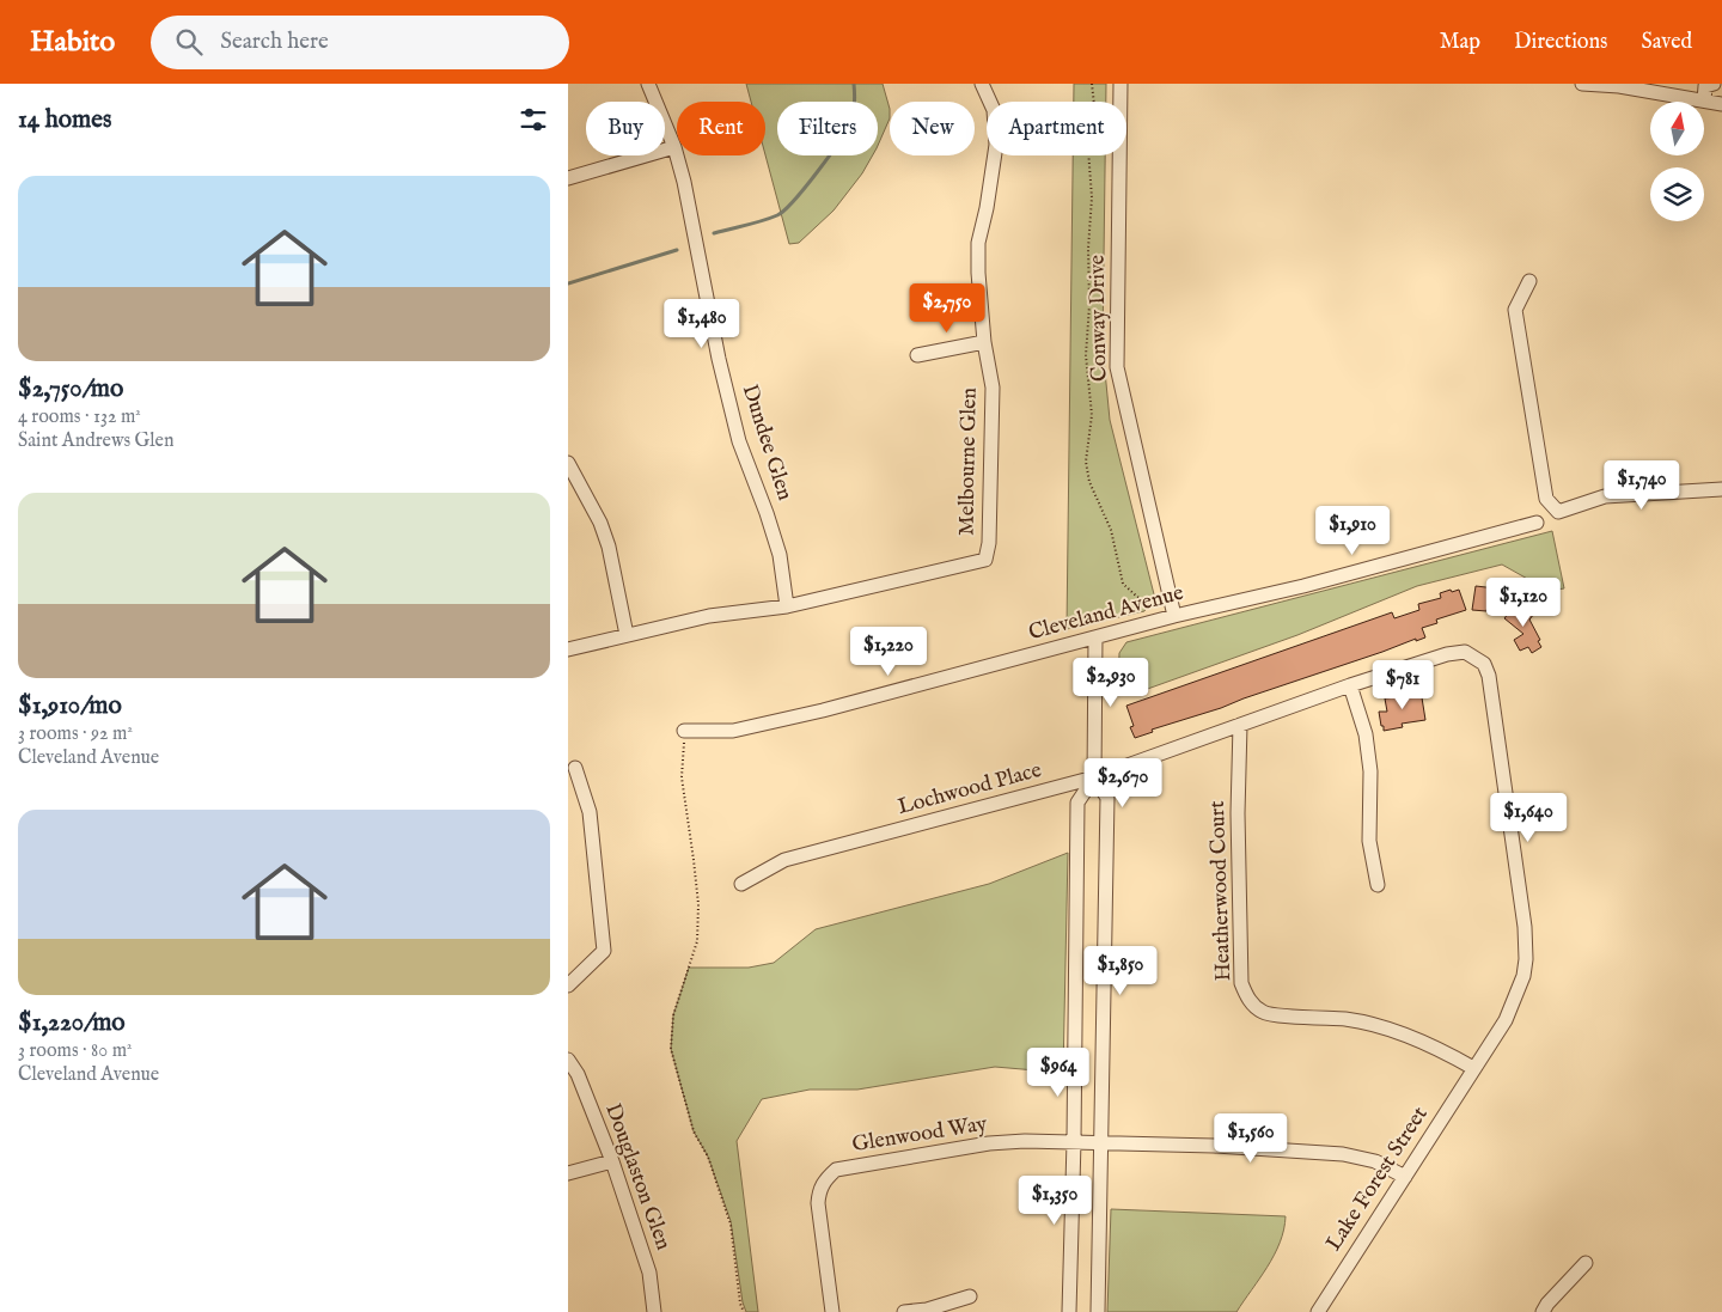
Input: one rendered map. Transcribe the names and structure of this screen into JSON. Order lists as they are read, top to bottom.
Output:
{
  "streets": {
    "street": [
      "Conway Drive",
      "Dundee Glen",
      "Melbourne Glen",
      "Cleveland Avenue",
      "Lochwood Place",
      "Heatherwood Court",
      "Glenwood Way",
      "Douglaston Glen",
      "Lake Forest Street"
    ]
  },
  "crossings": [
    ["Conway Drive", "Cleveland Avenue"],
    ["Dundee Glen", "Melbourne Glen"],
    ["Lochwood Place", "Heatherwood Court"],
    ["Lochwood Place", "Lake Forest Street"],
    ["Heatherwood Court", "Lake Forest Street"],
    ["Glenwood Way", "Lake Forest Street"]
  ],
  "north": "top",
  "page": {
    "header": "Habito",
    "search": "Search here",
    "nav": ["Map", "Directions", "Saved"],
    "heading": "14 homes",
    "chip": [
      "Buy",
      "Rent",
      "Filters",
      "New",
      "Apartment"
    ],
    "list": [
      {
        "name": "$2,750/mo",
        "note": "4 rooms · 132 m² · Saint Andrews Glen"
      },
      {
        "name": "$1,910/mo",
        "note": "3 rooms · 92 m² · Cleveland Avenue"
      },
      {
        "name": "$1,220/mo",
        "note": "3 rooms · 80 m² · Cleveland Avenue"
      }
    ],
    "price": [
      "$2,750",
      "$1,480",
      "$1,740",
      "$1,910",
      "$1,120",
      "$1,220",
      "$2,930",
      "$781",
      "$2,670",
      "$1,640",
      "$1,850",
      "$964",
      "$1,560",
      "$1,350"
    ]
  }
}
